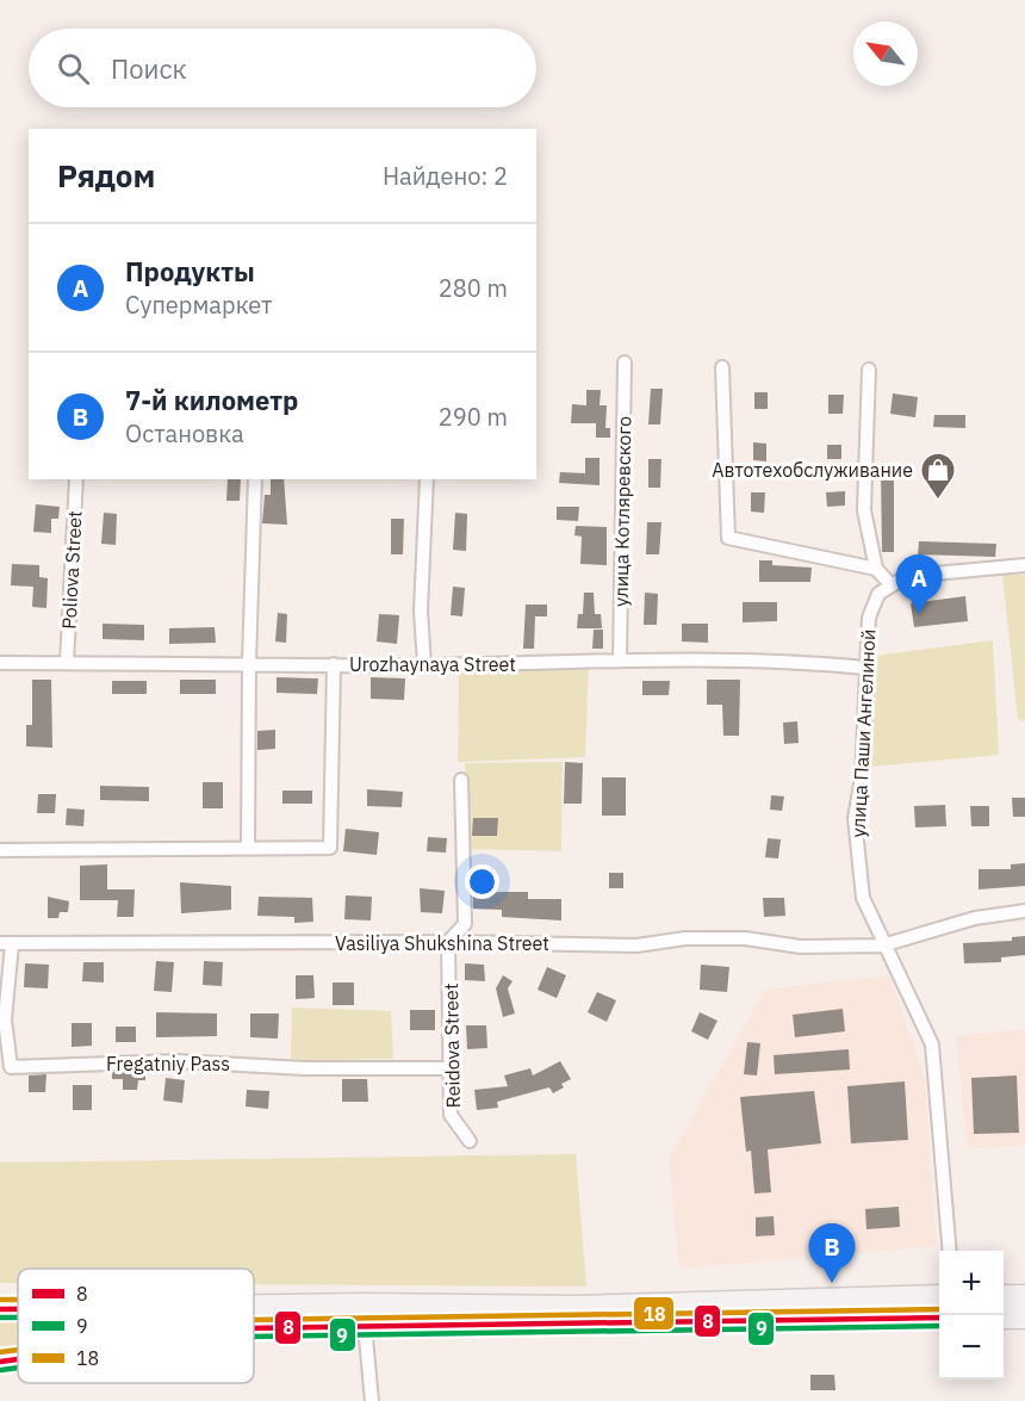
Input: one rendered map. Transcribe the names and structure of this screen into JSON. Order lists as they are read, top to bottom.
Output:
{
  "streets": {
    "street": [
      "улица Котляревского",
      "Poliova Street",
      "Urozhaynaya Street",
      "улица Паши Ангелиной",
      "Vasiliya Shukshina Street",
      "Reidova Street",
      "Fregatniy Pass"
    ]
  },
  "crossings": [
    ["улица Котляревского", "Urozhaynaya Street"],
    ["Poliova Street", "Urozhaynaya Street"],
    ["Urozhaynaya Street", "улица Паши Ангелиной"],
    ["улица Паши Ангелиной", "Vasiliya Shukshina Street"],
    ["Vasiliya Shukshina Street", "Reidova Street"],
    ["Vasiliya Shukshina Street", "Fregatniy Pass"],
    ["Reidova Street", "Fregatniy Pass"]
  ],
  "places": {
    "shop": ["Автотехобслуживание"]
  },
  "lines": ["transit line 18", "transit line 8", "transit line 9"],
  "legend": ["8", "9", "18"],
  "north": "top left",
  "page": {
    "search": "Поиск",
    "heading": ["Рядом", "Найдено: 2"],
    "list": [
      {
        "mark": "A",
        "name": "Продукты",
        "note": "Супермаркет",
        "value": "280 m"
      },
      {
        "mark": "B",
        "name": "7-й километр",
        "note": "Остановка",
        "value": "290 m"
      }
    ],
    "pins": ["A", "B"],
    "map_buttons": ["+", "−"]
  }
}
